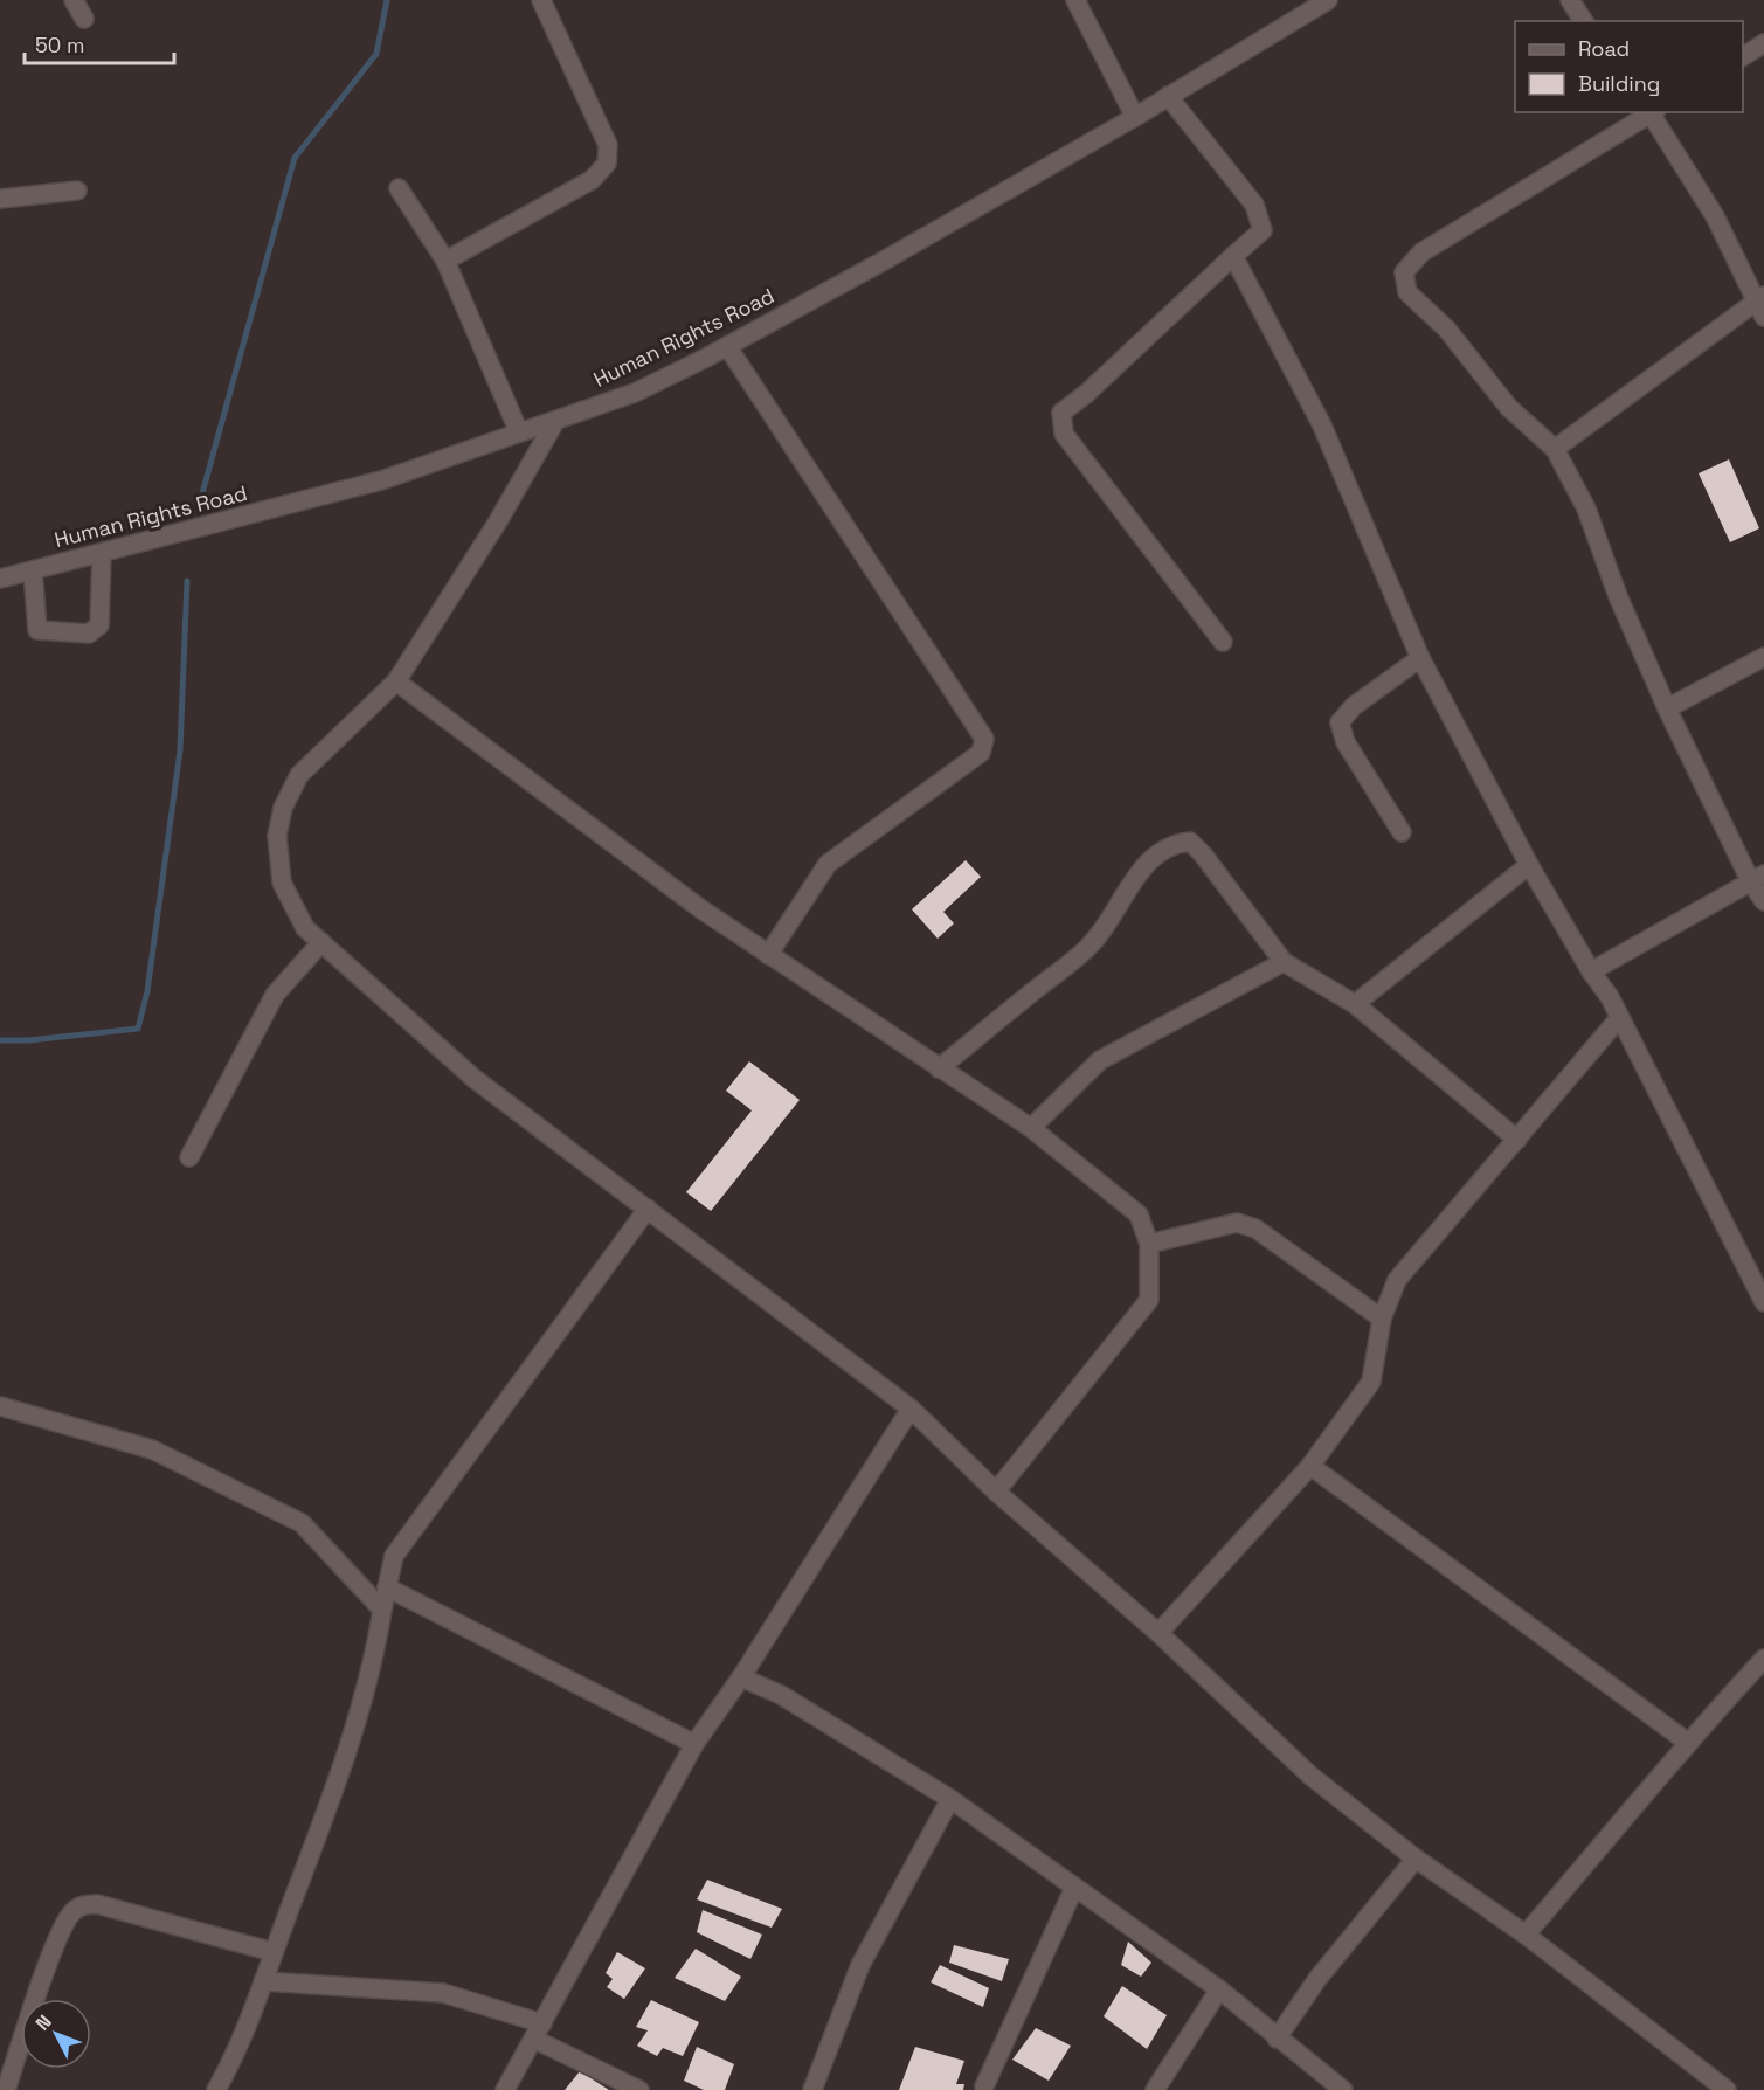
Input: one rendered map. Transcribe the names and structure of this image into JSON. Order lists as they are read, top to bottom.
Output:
{
  "streets": {
    "street": ["Human Rights Road"]
  },
  "legend": ["Road", "Building"],
  "scale_bar": "50 m",
  "north": "top left"
}
